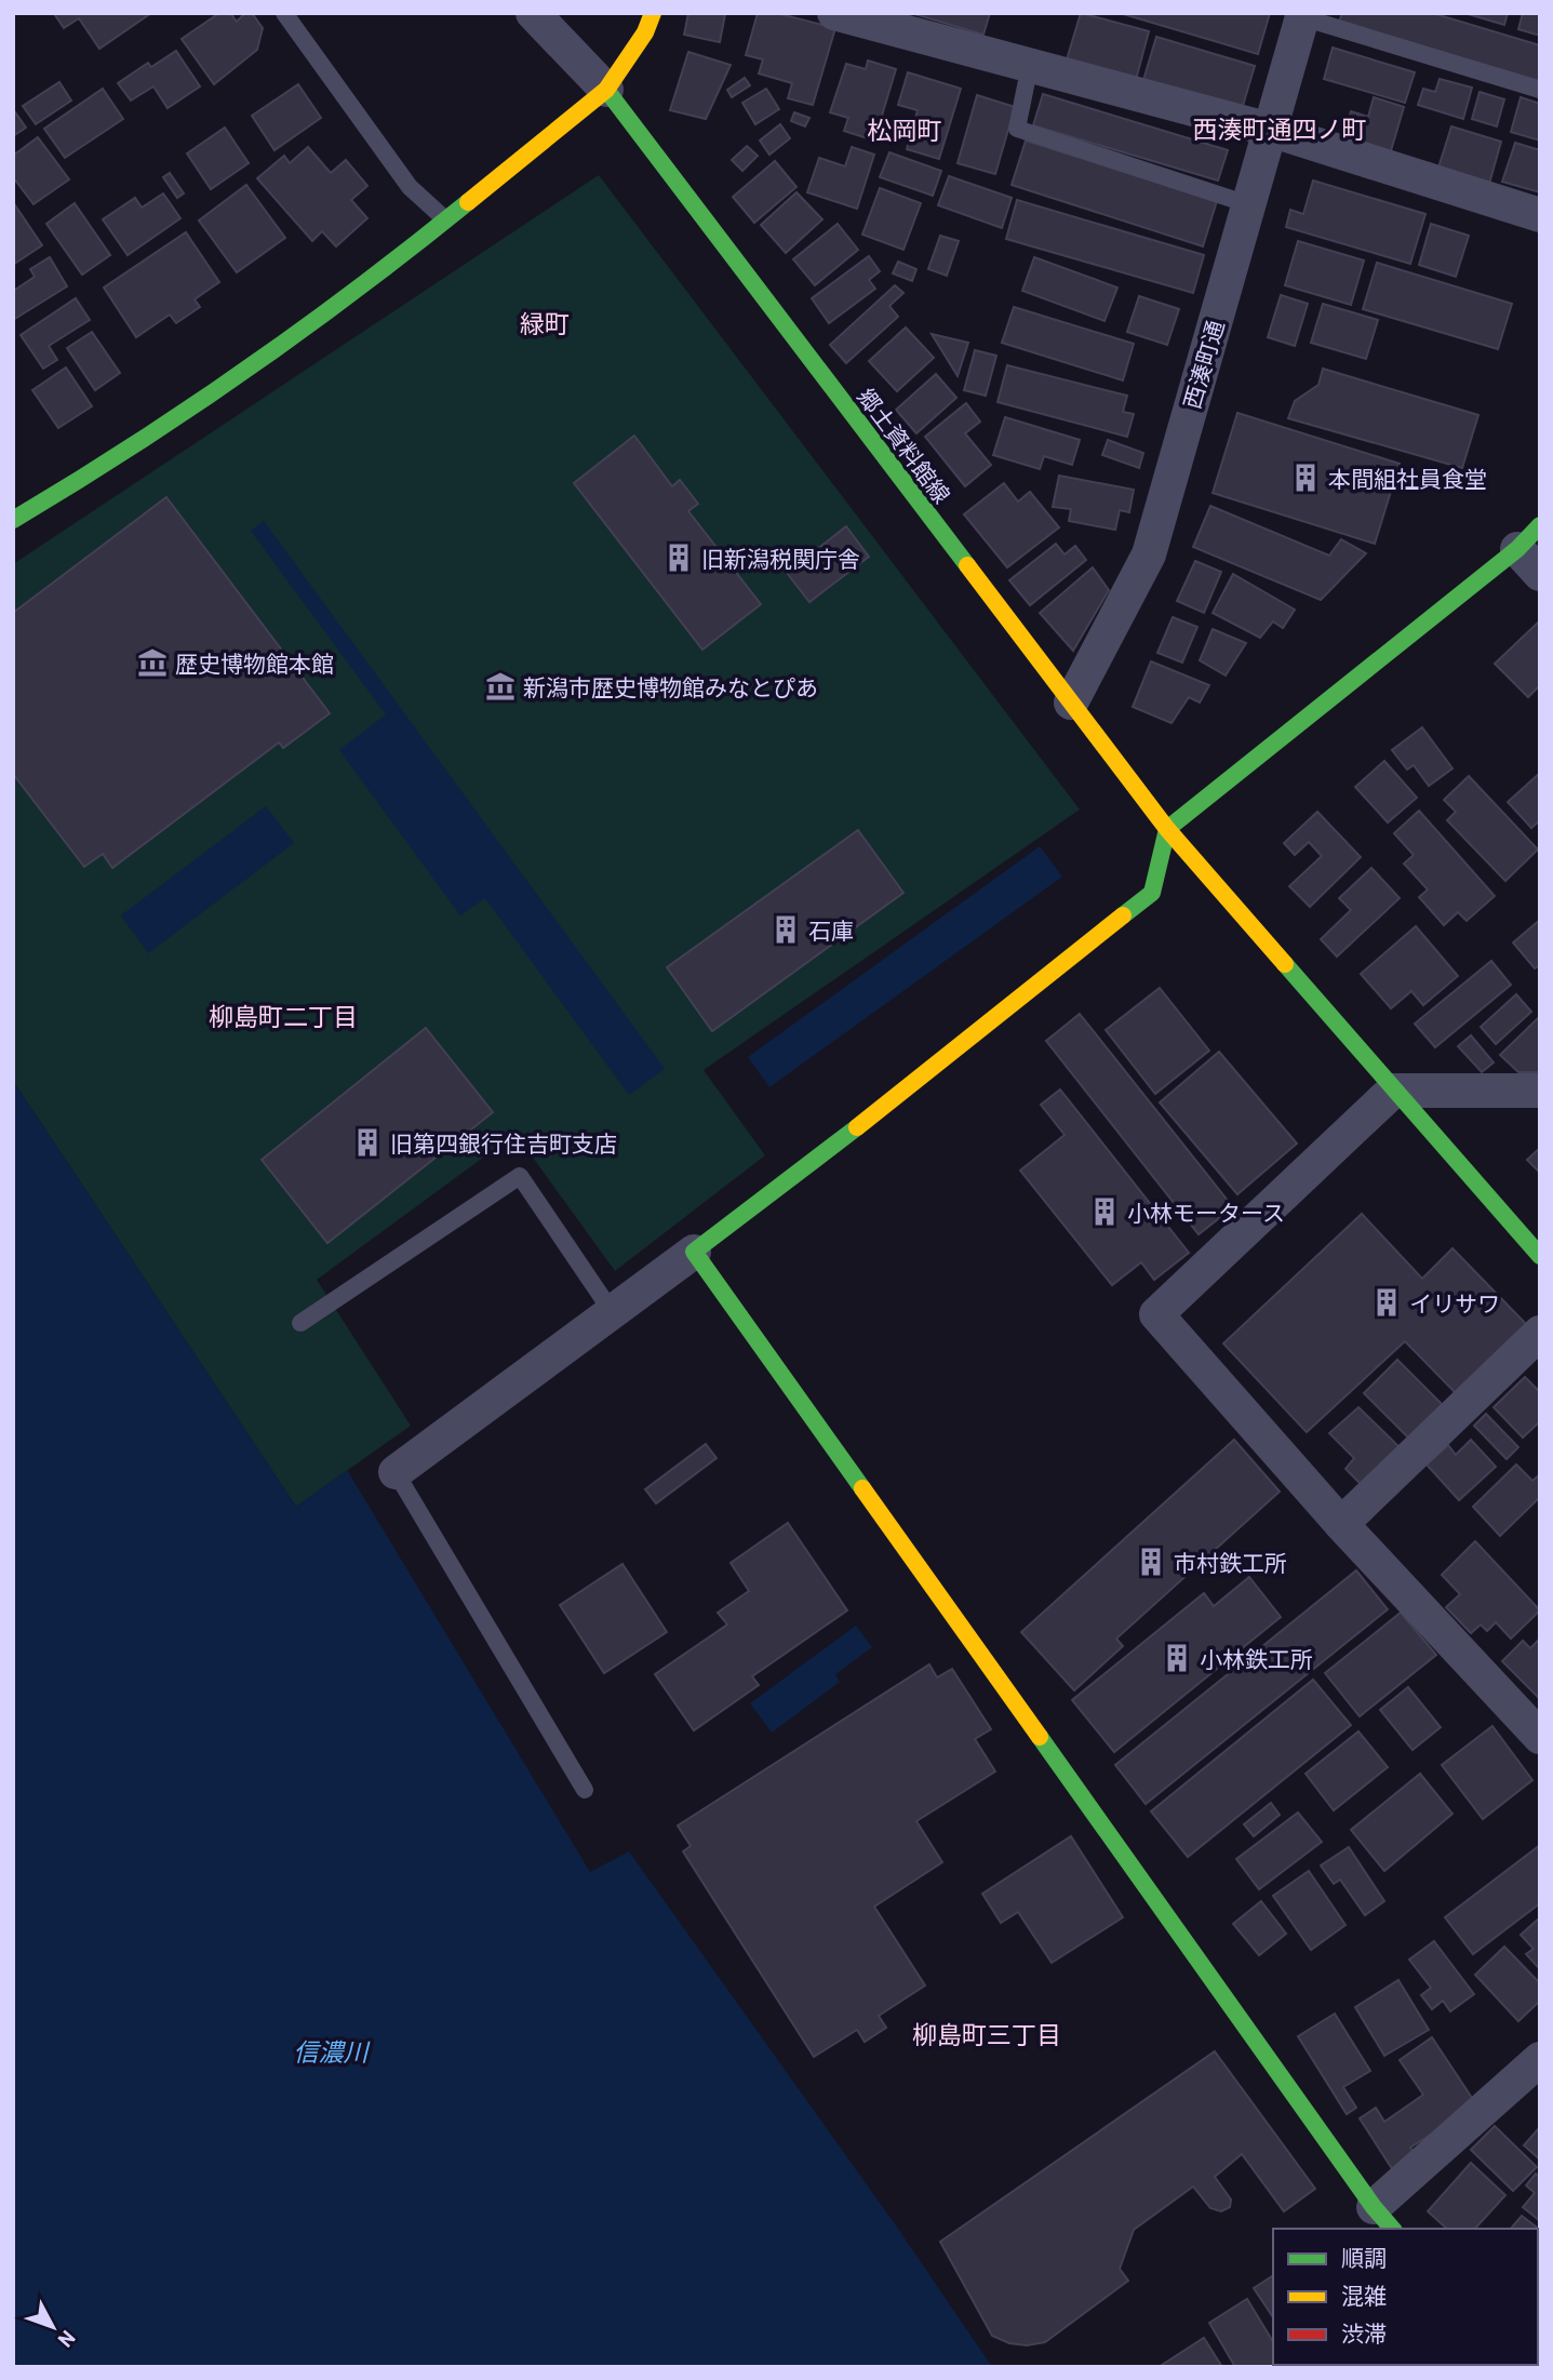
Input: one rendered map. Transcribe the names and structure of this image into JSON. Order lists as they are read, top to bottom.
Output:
{
  "streets": {
    "street": ["西湊町通", "郷土資料館線"]
  },
  "crossings": [
    ["西湊町通", "郷土資料館線"]
  ],
  "districts": [
    "西湊町通四ノ町",
    "松岡町",
    "緑町",
    "柳島町二丁目",
    "柳島町三丁目"
  ],
  "water": ["信濃川"],
  "places": {
    "building": [
      "本間組社員食堂",
      "旧新潟税関庁舎",
      "石庫",
      "旧第四銀行住吉町支店",
      "小林モータース",
      "イリサワ",
      "市村鉄工所",
      "小林鉄工所"
    ],
    "museum": ["歴史博物館本館", "新潟市歴史博物館みなとぴあ"]
  },
  "legend": ["順調", "混雑", "渋滞"],
  "north": "bottom right"
}
